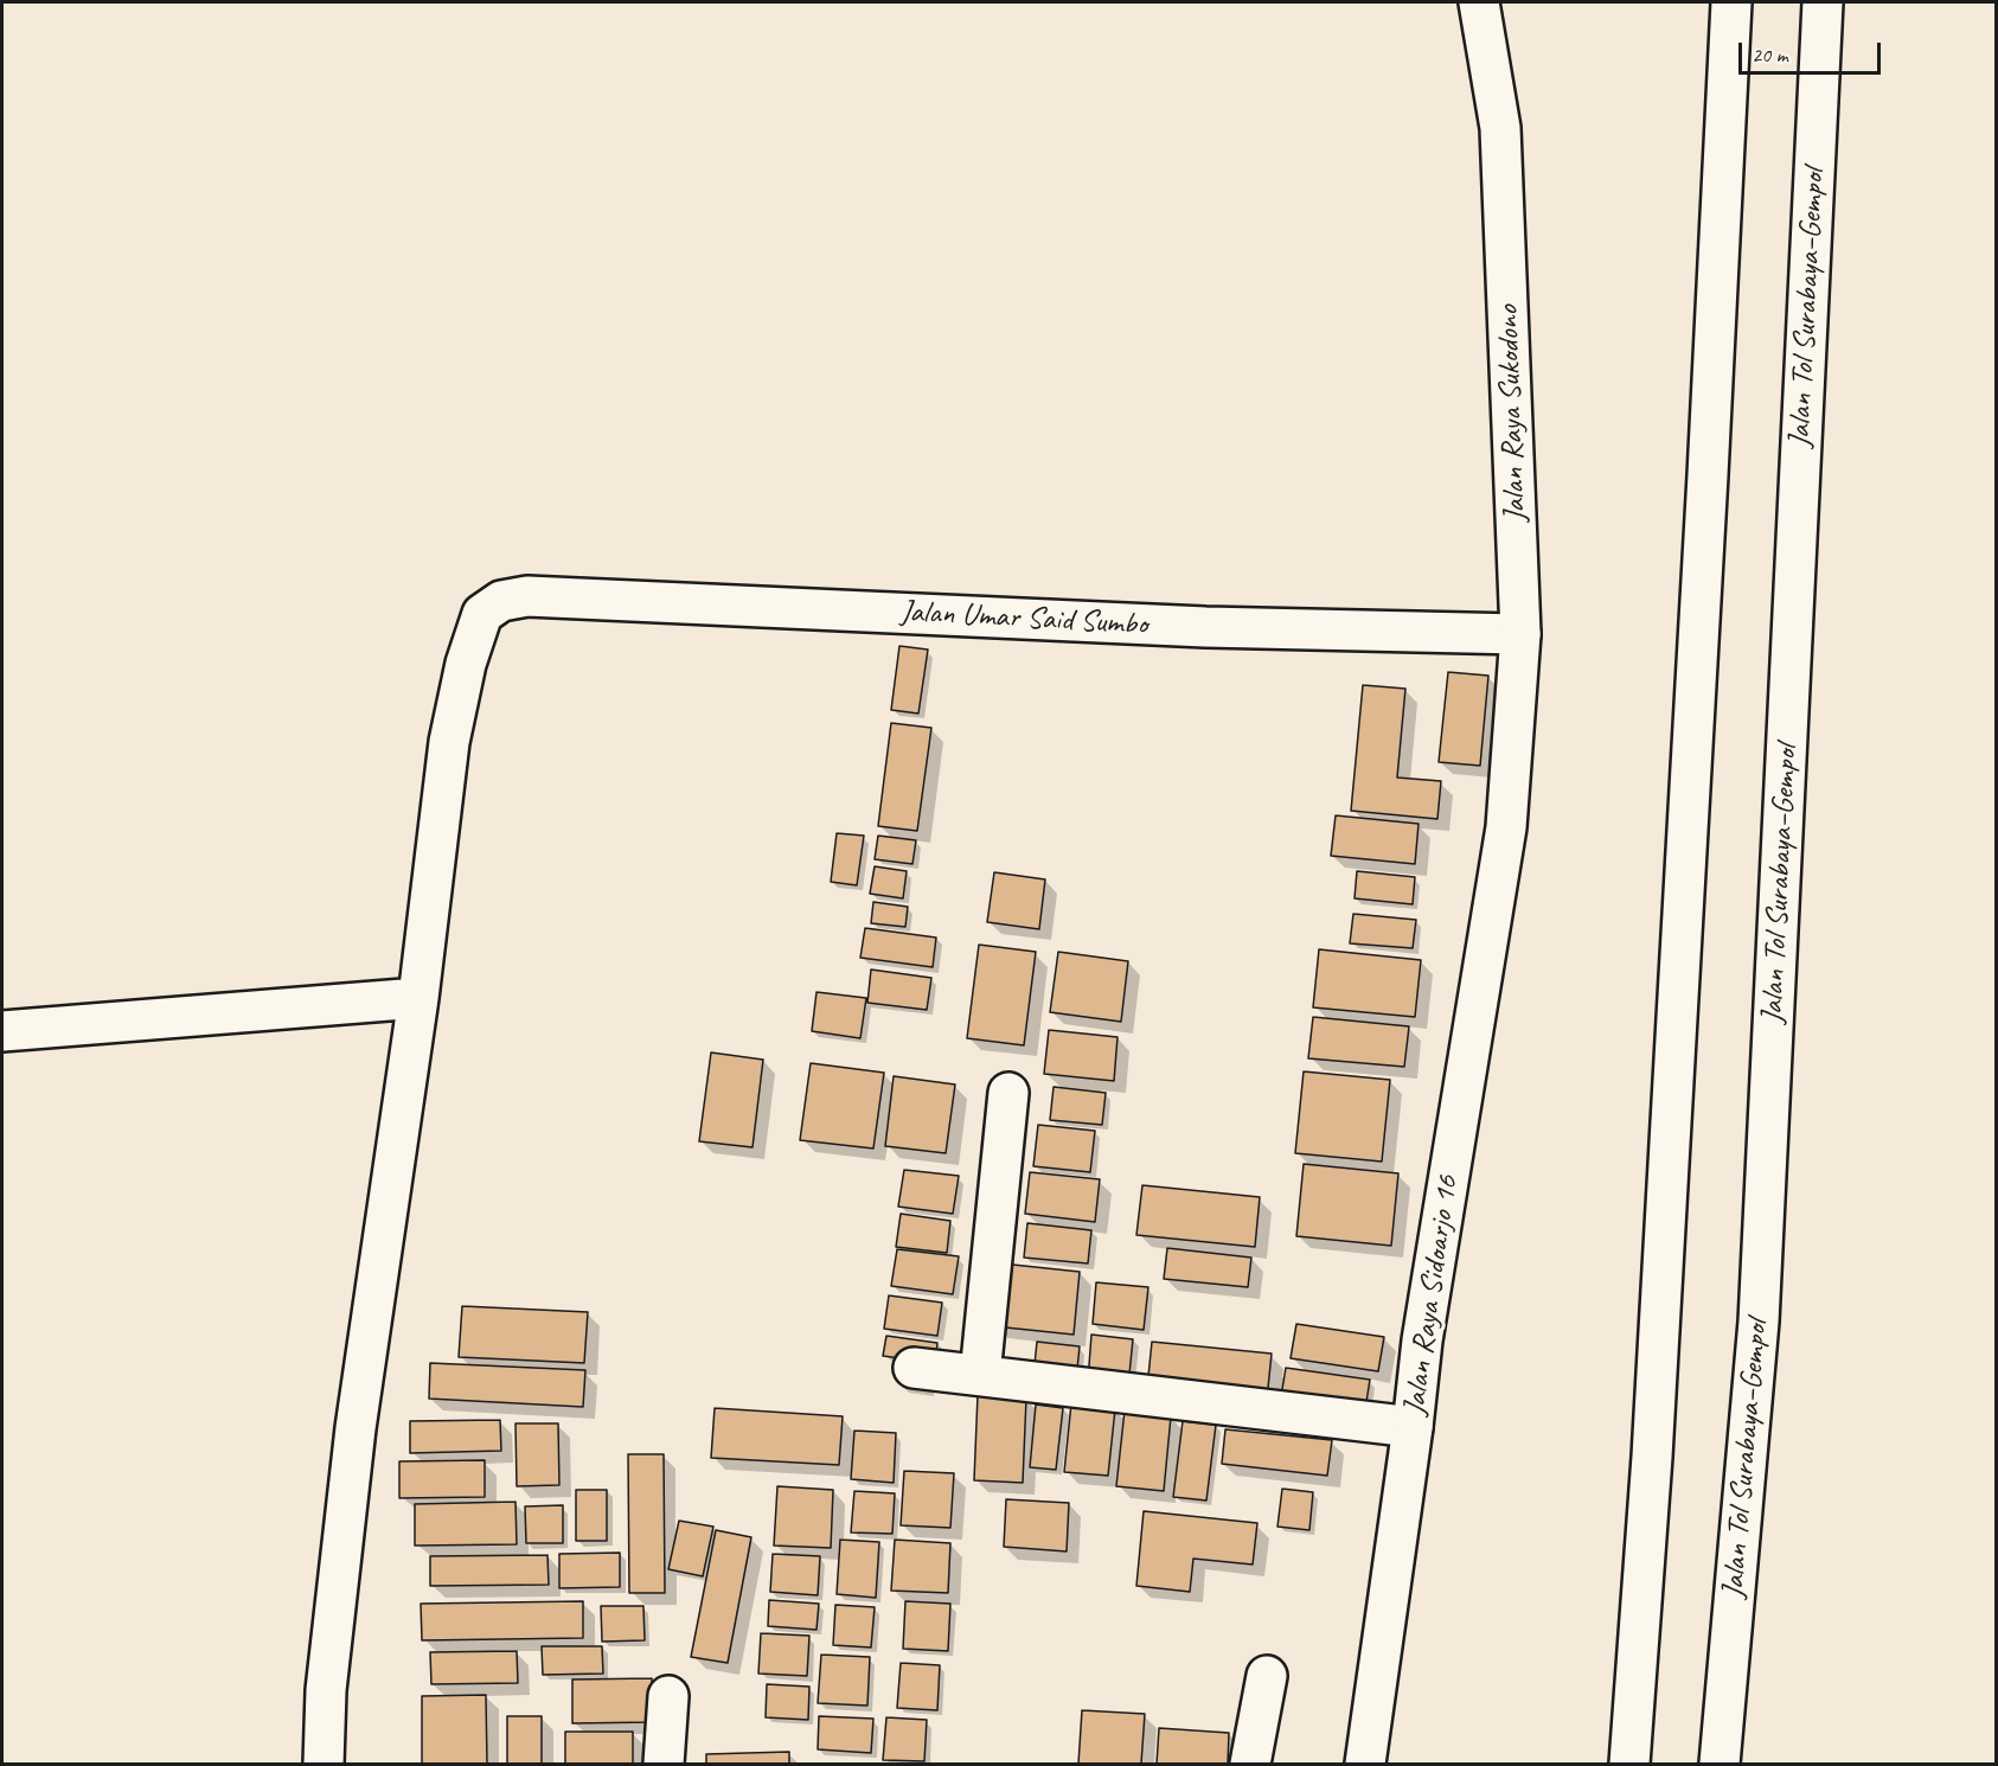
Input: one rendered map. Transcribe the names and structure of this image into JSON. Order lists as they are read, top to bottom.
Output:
{
  "streets": {
    "main road": [
      "Jalan Tol Surabaya–Gempol",
      "Jalan Raya Sukodono",
      "Jalan Umar Said Sumbo",
      "Jalan Raya Sidoarjo 16"
    ]
  },
  "crossings": [
    ["Jalan Raya Sukodono", "Jalan Umar Said Sumbo"],
    ["Jalan Raya Sukodono", "Jalan Raya Sidoarjo 16"]
  ],
  "scale_bar": "20 m"
}
